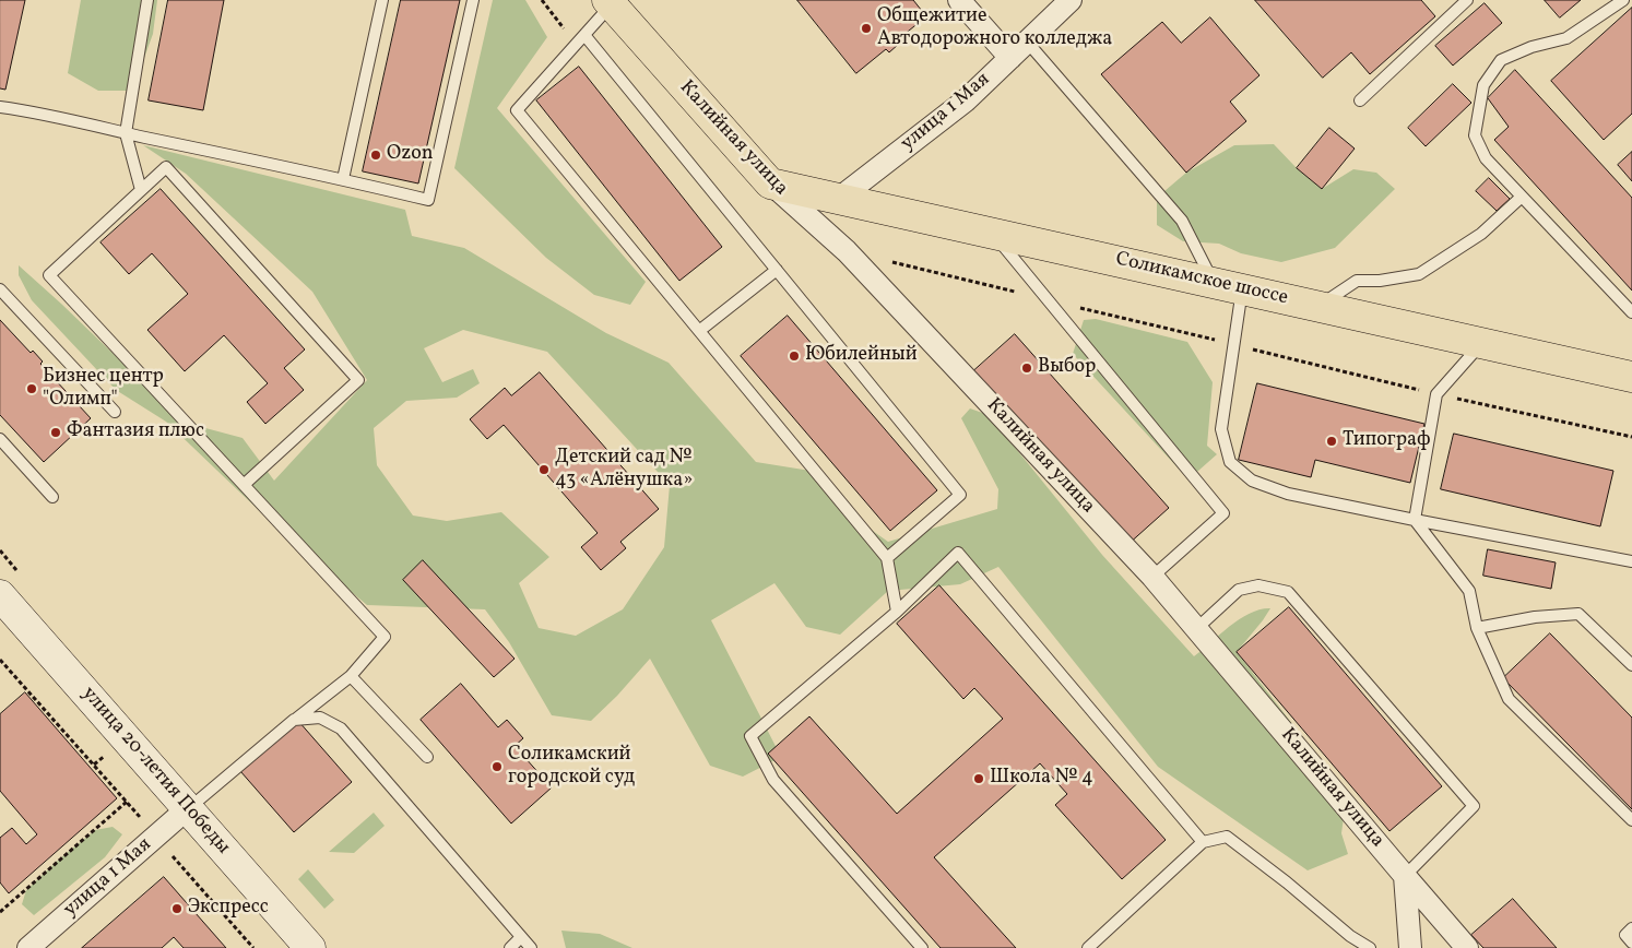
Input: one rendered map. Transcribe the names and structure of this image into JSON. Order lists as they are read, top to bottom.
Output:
{
  "streets": {
    "highway": ["Калийная улица", "Соликамское шоссе"],
    "main road": ["улица 20-летия Победы"],
    "street": ["улица 1 Мая"]
  },
  "crossings": [
    ["улица 1 Мая", "Соликамское шоссе"],
    ["улица 1 Мая", "улица 20-летия Победы"],
    ["Калийная улица", "Соликамское шоссе"]
  ],
  "places": [
    "Общежитие Автодорожного колледжа",
    "Ozon",
    "Юбилейный",
    "Выбор",
    "Бизнес центр \"Олимп\"",
    "Фантазия плюс",
    "Типограф",
    "Детский сад № 43 «Алёнушка»",
    "Соликамский городской суд",
    "Школа № 4",
    "Экспресс"
  ]
}
